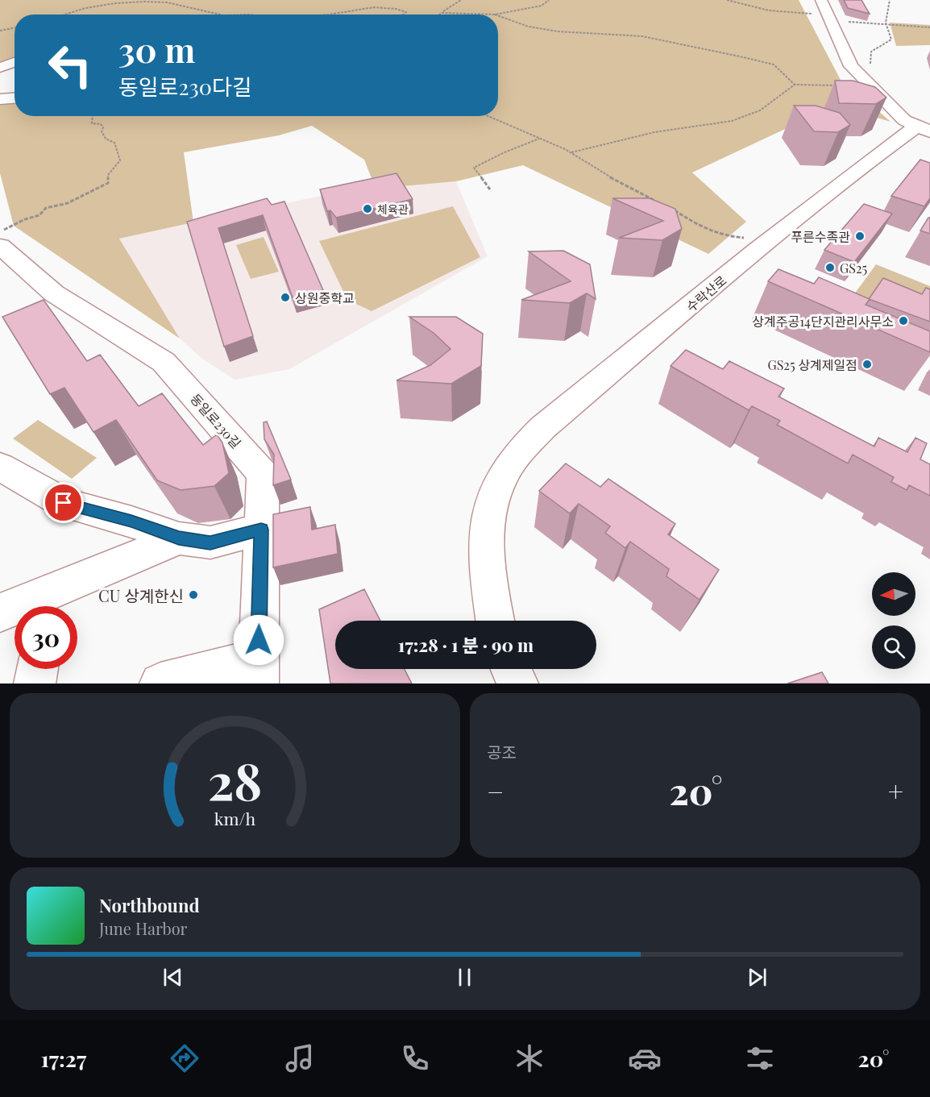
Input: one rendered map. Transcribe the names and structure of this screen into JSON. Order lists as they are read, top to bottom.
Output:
{
  "streets": {
    "street": ["수락산로", "동일로230길"]
  },
  "places": [
    "체육관",
    "푸른수족관",
    "GS25",
    "상원중학교",
    "상계주공14단지관리사무소",
    "GS25 상계제일점",
    "CU 상계한신"
  ],
  "north": "left",
  "page": {
    "turn": ["30 m", "동일로230다길"],
    "limit": "30",
    "trip": "17:28 · 1 분 · 90 m",
    "tile": "공조",
    "heat": ["−", "20°", "+"],
    "song": ["Northbound", "June Harbor"],
    "tabs": ["17:27", "20°"],
    "gauge": ["28", "km/h"]
  }
}
